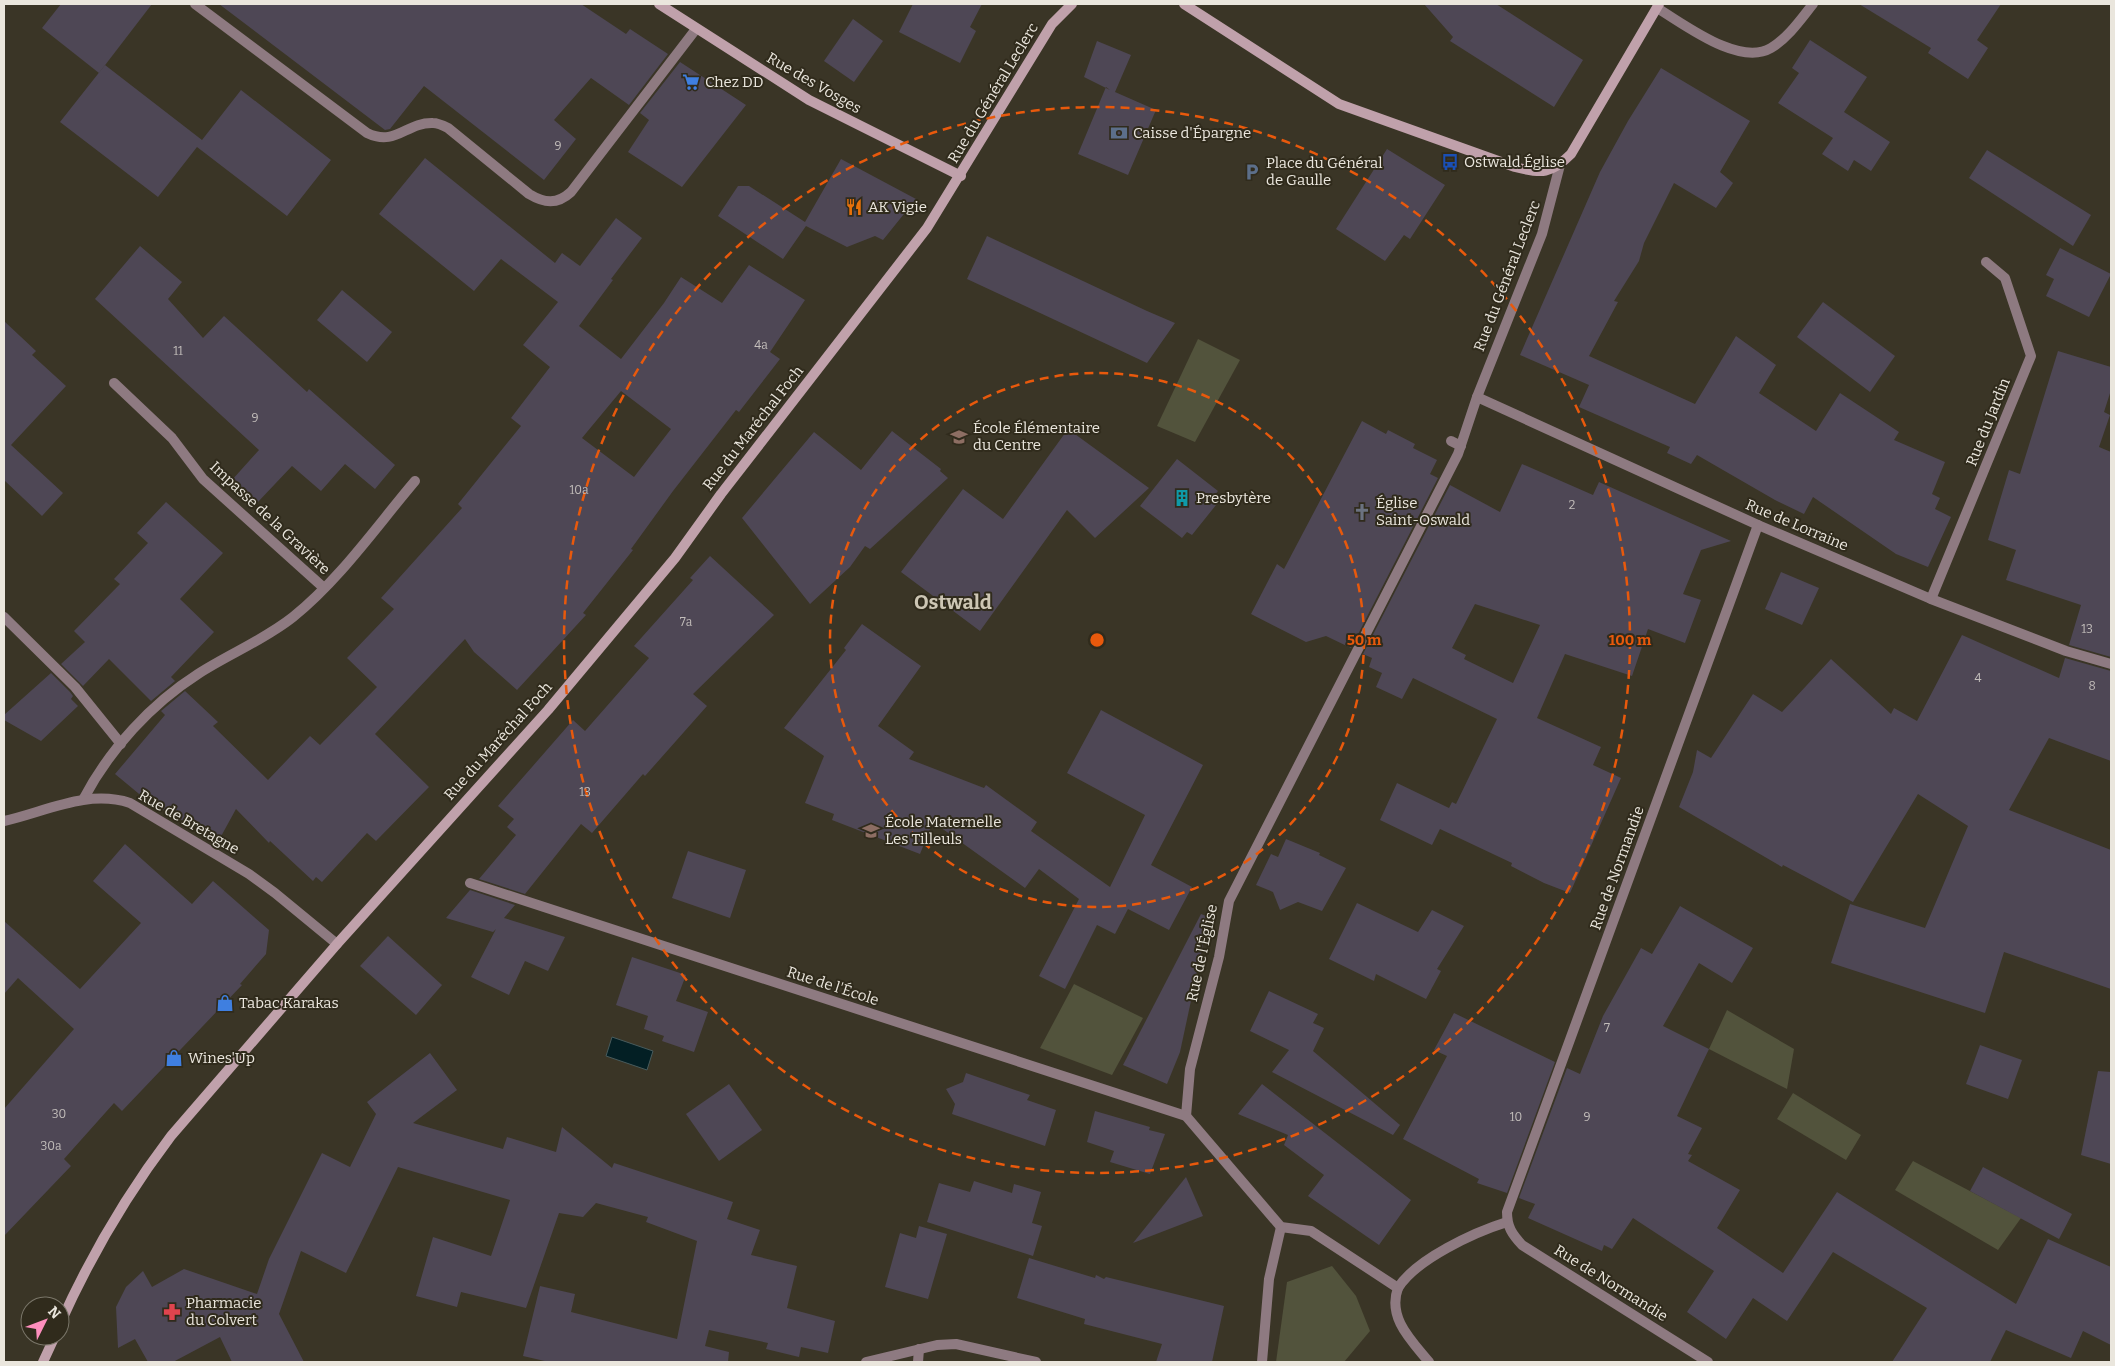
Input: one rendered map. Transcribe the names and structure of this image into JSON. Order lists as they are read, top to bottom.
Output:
{
  "streets": {
    "street": [
      "Rue des Vosges",
      "Rue du Général Leclerc",
      "Rue du Jardin",
      "Rue du Maréchal Foch",
      "Impasse de la Gravière",
      "Rue de Lorraine",
      "Rue de Bretagne",
      "Rue de Normandie",
      "Rue de l'Église",
      "Rue de l'École"
    ]
  },
  "crossings": [
    ["Rue des Vosges", "Rue du Général Leclerc"],
    ["Rue des Vosges", "Rue du Maréchal Foch"],
    ["Rue du Général Leclerc", "Rue du Maréchal Foch"],
    ["Rue du Général Leclerc", "Rue de Lorraine"],
    ["Rue du Général Leclerc", "Rue de l'Église"],
    ["Rue du Jardin", "Rue de Lorraine"],
    ["Rue du Maréchal Foch", "Rue de Bretagne"],
    ["Impasse de la Gravière", "Rue de Bretagne"],
    ["Rue de Lorraine", "Rue de Normandie"],
    ["Rue de Lorraine", "Rue de l'Église"],
    ["Rue de l'Église", "Rue de l'École"]
  ],
  "districts": ["Ostwald"],
  "places": {
    "supermarket": ["Chez DD"],
    "bank": ["Caisse d'Épargne"],
    "bus stop": ["Ostwald Église"],
    "parking": ["Place du Général de Gaulle"],
    "restaurant": ["AK Vigie"],
    "school or university": ["École Élémentaire du Centre", "École Maternelle Les Tilleuls"],
    "building": ["Presbytère"],
    "church": ["Église Saint-Oswald"],
    "shop": ["Tabac Karakas", "Wines'Up"],
    "pharmacy": ["Pharmacie du Colvert"]
  },
  "house_numbers": [
    "9",
    "4a",
    "11",
    "9",
    "10a",
    "2",
    "7a",
    "13",
    "4",
    "8",
    "13",
    "7",
    "30",
    "10",
    "9",
    "30a"
  ],
  "north": "top right",
  "rings": ["50 m", "100 m"]
}
